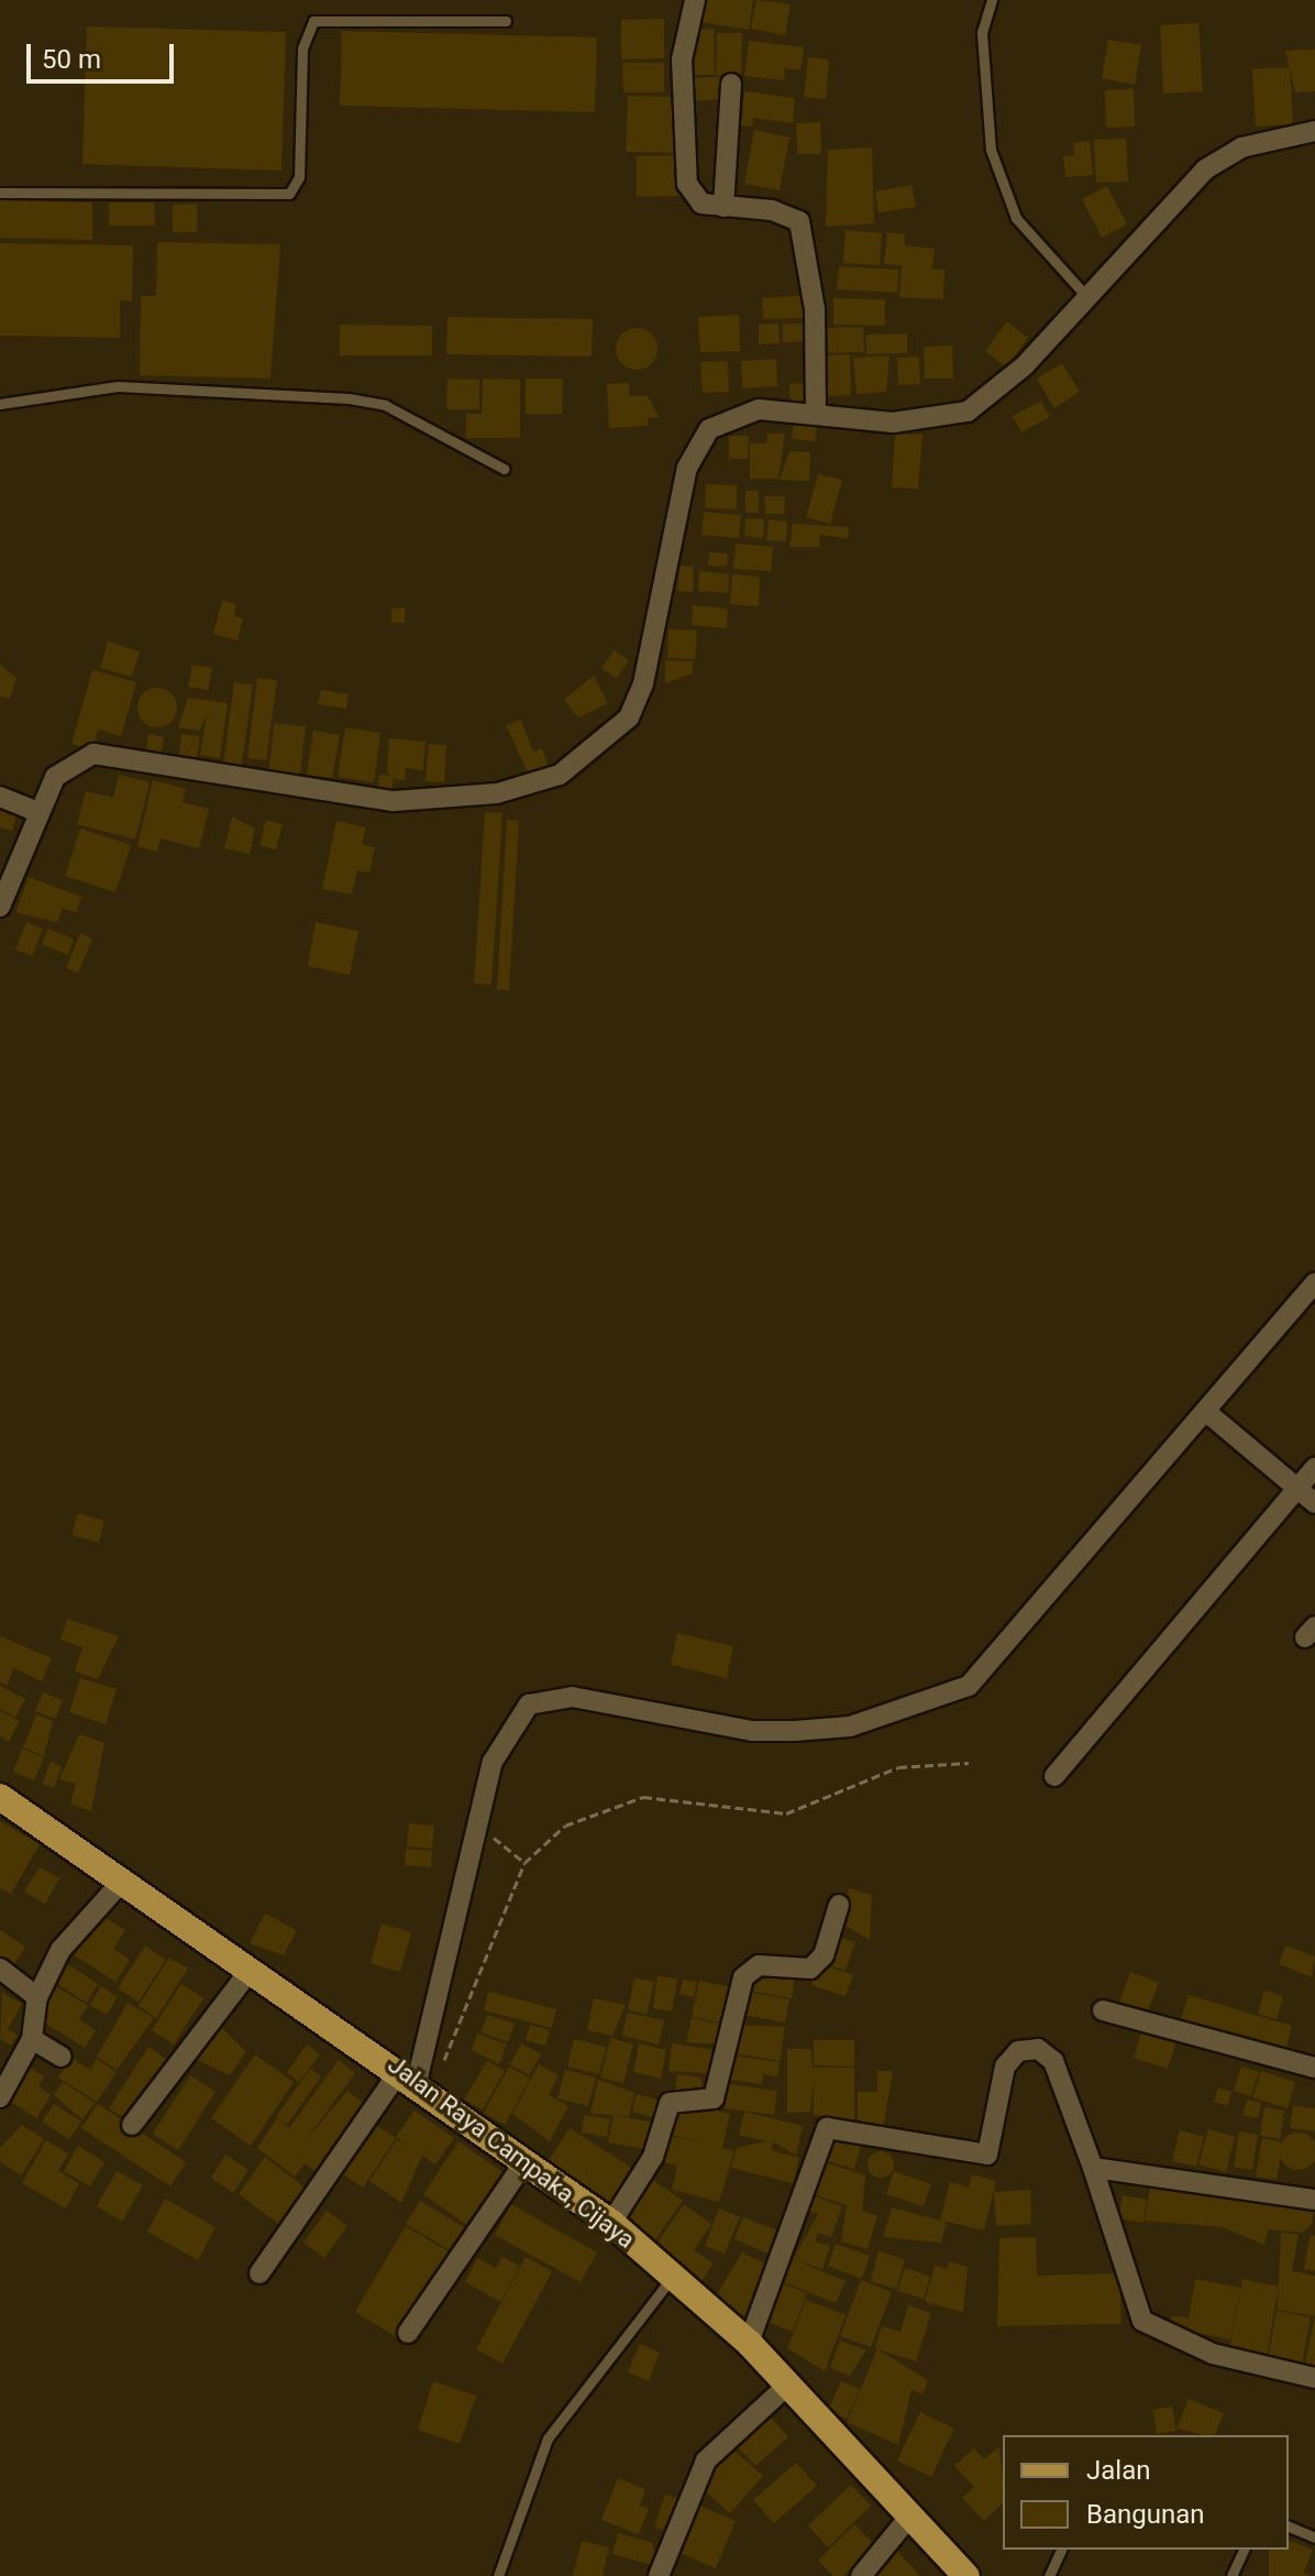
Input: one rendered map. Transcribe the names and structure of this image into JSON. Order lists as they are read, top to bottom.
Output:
{
  "streets": {
    "main road": ["Jalan Raya Campaka, Cijaya"]
  },
  "legend": ["Jalan", "Bangunan"],
  "scale_bar": "50 m"
}
